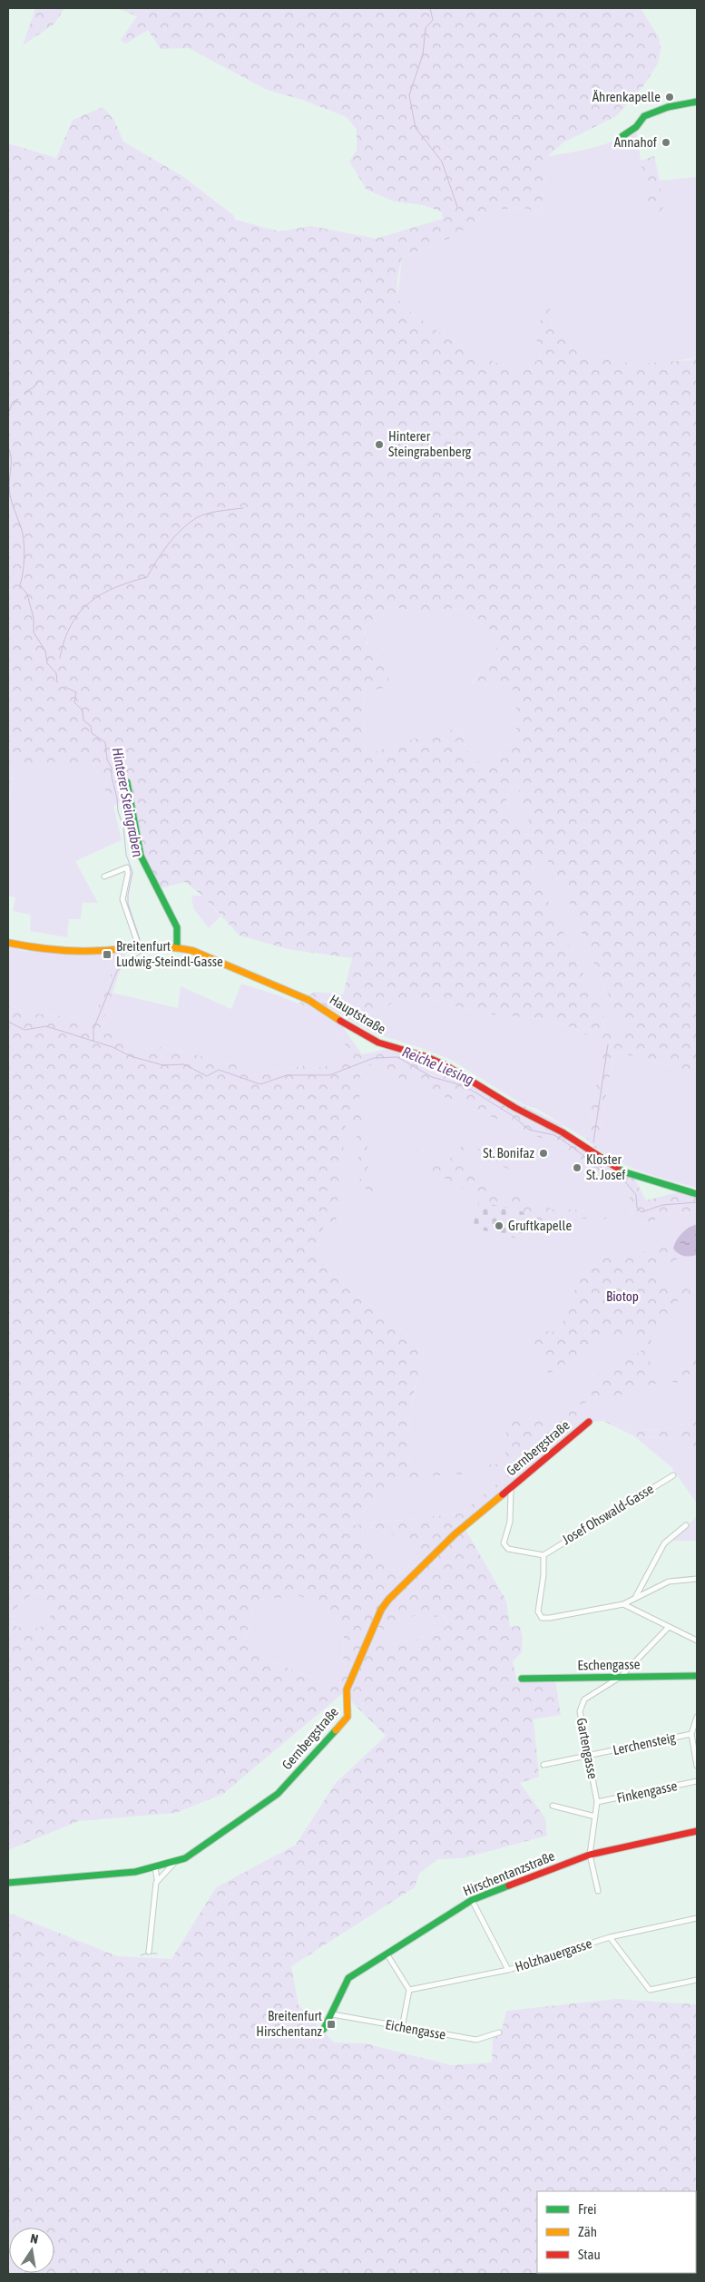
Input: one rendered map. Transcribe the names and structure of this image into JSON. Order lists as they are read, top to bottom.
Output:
{
  "streets": {
    "street": [
      "Hauptstraße",
      "Gernbergstraße",
      "Josef Ohswald-Gasse",
      "Eschengasse",
      "Lerchensteig",
      "Gartengasse",
      "Finkengasse",
      "Hirschentanzstraße",
      "Holzhauergasse",
      "Eichengasse"
    ]
  },
  "crossings": [
    ["Eschengasse", "Gartengasse"],
    ["Lerchensteig", "Gartengasse"],
    ["Gartengasse", "Finkengasse"],
    ["Gartengasse", "Hirschentanzstraße"],
    ["Hirschentanzstraße", "Eichengasse"]
  ],
  "water": ["Hinterer Steingraben", "Reiche Liesing"],
  "parks": ["Biotop"],
  "places": {
    "other": [
      "Ährenkapelle",
      "Annahof",
      "Hinterer Steingrabenberg",
      "St. Bonifaz",
      "Kloster St. Josef",
      "Gruftkapelle"
    ],
    "transit": ["Breitenfurt Ludwig-Steindl-Gasse", "Breitenfurt Hirschentanz"]
  },
  "legend": ["Frei", "Zäh", "Stau"],
  "north": "top"
}
